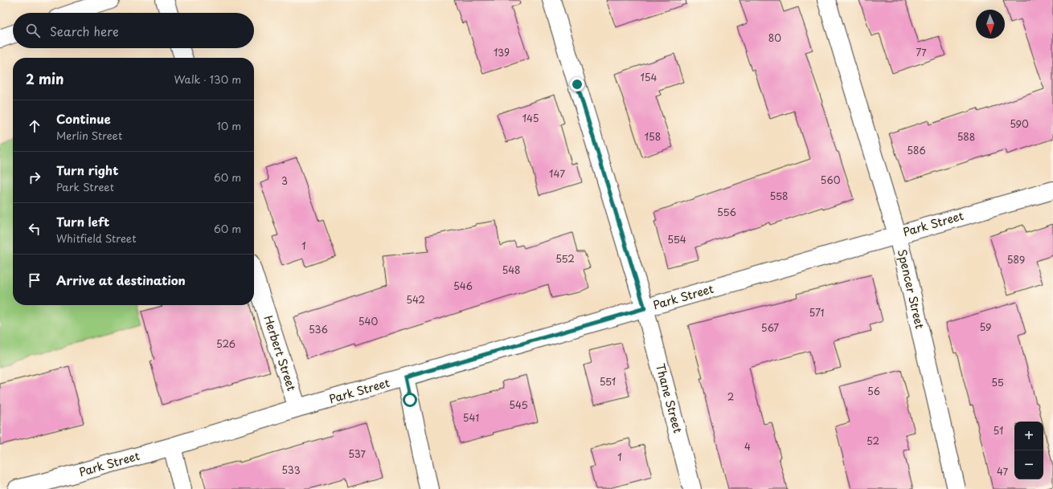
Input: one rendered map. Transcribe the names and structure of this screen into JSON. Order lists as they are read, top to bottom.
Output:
{
  "streets": {
    "street": [
      "Park Street",
      "Spencer Street",
      "Herbert Street",
      "Thane Street"
    ]
  },
  "crossings": [
    ["Park Street", "Spencer Street"],
    ["Park Street", "Herbert Street"],
    ["Park Street", "Thane Street"]
  ],
  "house_numbers": [
    "80",
    "139",
    "77",
    "154",
    "145",
    "590",
    "158",
    "588",
    "586",
    "147",
    "560",
    "3",
    "558",
    "556",
    "554",
    "1",
    "552",
    "589",
    "548",
    "546",
    "542",
    "571",
    "540",
    "59",
    "567",
    "536",
    "526",
    "551",
    "55",
    "56",
    "2",
    "545",
    "541",
    "51",
    "52",
    "4",
    "537",
    "1",
    "533",
    "47"
  ],
  "north": "bottom",
  "page": {
    "search": "Search here",
    "heading": ["2 min", "Walk · 130 m"],
    "list": [
      ["Continue", "Merlin Street", "10 m"],
      ["Turn right", "Park Street", "60 m"],
      ["Turn left", "Whitfield Street", "60 m"],
      "Arrive at destination"
    ],
    "map_buttons": ["+", "−"]
  }
}
